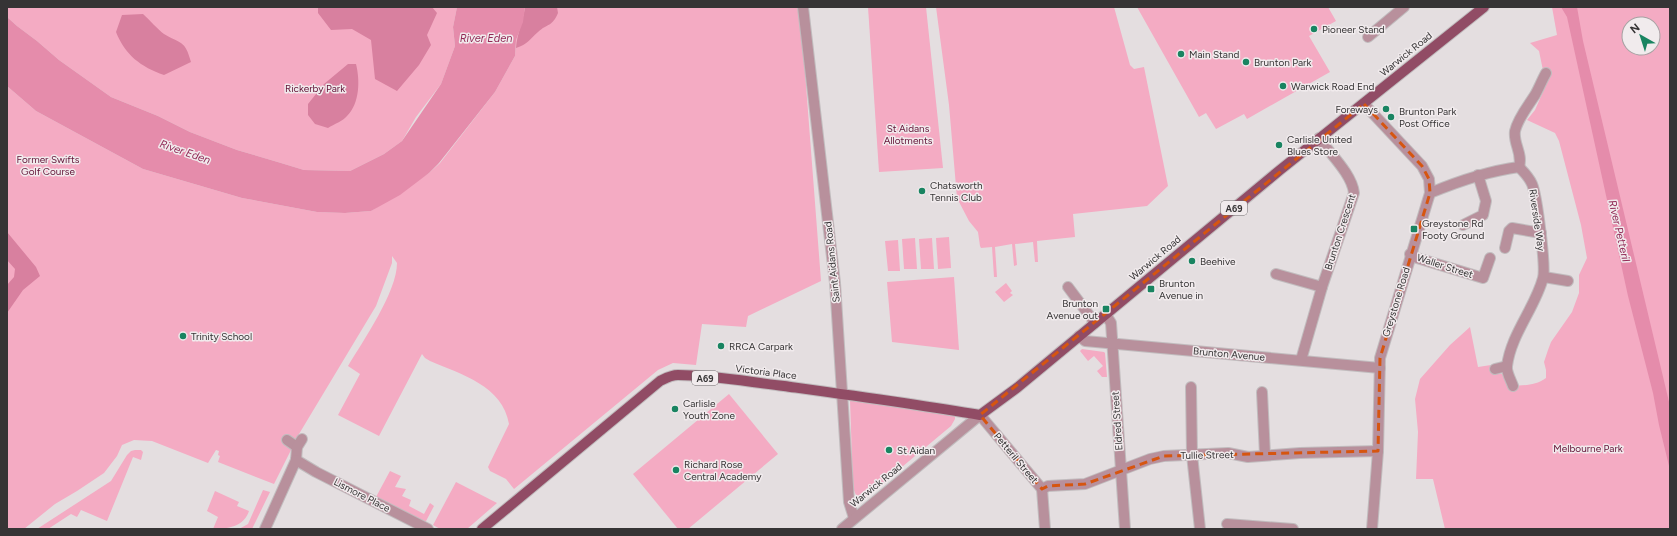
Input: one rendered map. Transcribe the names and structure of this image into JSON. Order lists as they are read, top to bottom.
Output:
{
  "streets": {
    "main road": ["Warwick Road", "A69", "Victoria Place"],
    "street": [
      "Riverside Way",
      "Brunton Crescent",
      "Saint Aidans Road",
      "Waller Street",
      "Greystone Road",
      "Brunton Avenue",
      "Eldred Street",
      "Tullie Street",
      "Petteril Street",
      "Lismore Place"
    ]
  },
  "crossings": [
    ["Warwick Road", "Brunton Crescent"],
    ["Warwick Road", "Saint Aidans Road"],
    ["Warwick Road", "Greystone Road"],
    ["Warwick Road", "Brunton Avenue"],
    ["Warwick Road", "Victoria Place"],
    ["Warwick Road", "Eldred Street"],
    ["Warwick Road", "Petteril Street"],
    ["Brunton Crescent", "Brunton Avenue"],
    ["Saint Aidans Road", "Victoria Place"],
    ["Waller Street", "Greystone Road"],
    ["Greystone Road", "Brunton Avenue"],
    ["Greystone Road", "Tullie Street"],
    ["Brunton Avenue", "Eldred Street"],
    ["Victoria Place", "Petteril Street"],
    ["Eldred Street", "Tullie Street"],
    ["Tullie Street", "Petteril Street"]
  ],
  "water": ["River Eden", "River Petteril"],
  "parks": [
    "Rickerby Park",
    "St Aidans Allotments",
    "Former Swifts Golf Course",
    "Melbourne Park"
  ],
  "places": {
    "other": [
      "Pioneer Stand",
      "Main Stand",
      "Brunton Park",
      "Warwick Road End",
      "Foreways",
      "Brunton Park Post Office",
      "Carlisle United Blues Store",
      "Chatsworth Tennis Club",
      "Beehive",
      "Trinity School",
      "RRCA Carpark",
      "Carlisle Youth Zone",
      "St Aidan",
      "Richard Rose Central Academy"
    ],
    "transit": ["Greystone Rd Footy Ground", "Brunton Avenue in", "Brunton Avenue out"]
  },
  "north": "top left"
}
